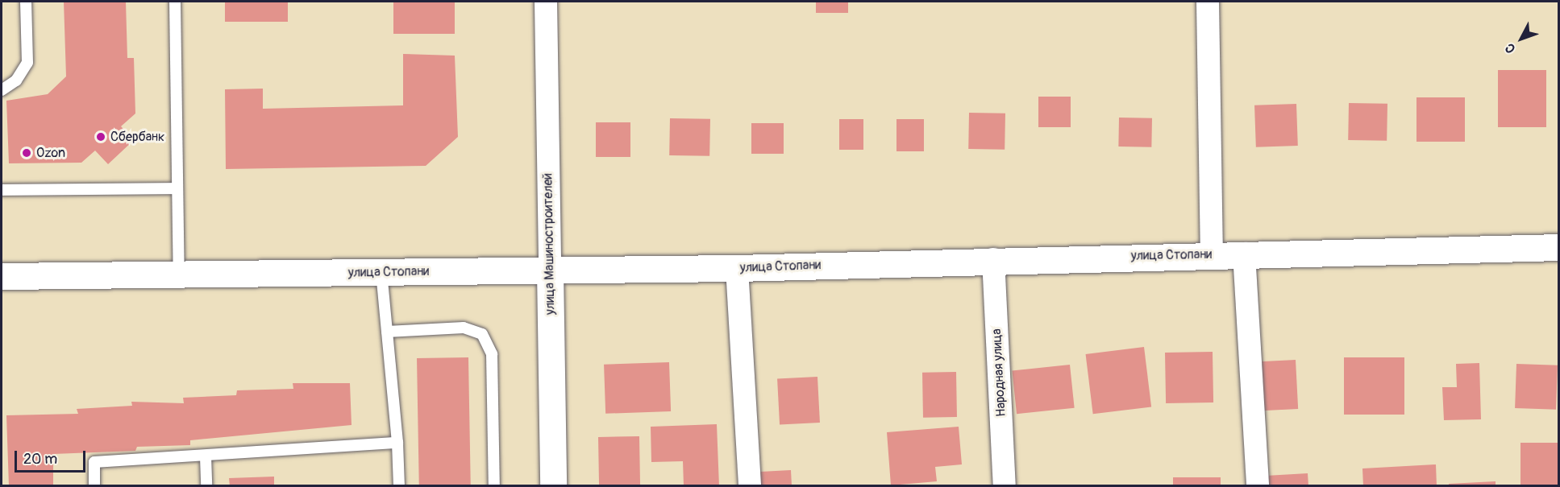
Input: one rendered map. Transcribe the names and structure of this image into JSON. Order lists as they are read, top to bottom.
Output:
{
  "streets": {
    "street": ["улица Машиностроителей", "улица Стопани", "Народная улица"]
  },
  "crossings": [
    ["улица Машиностроителей", "улица Стопани"],
    ["улица Стопани", "Народная улица"]
  ],
  "places": ["Сбербанк", "Ozon"],
  "scale_bar": "20 m",
  "north": "bottom left"
}
